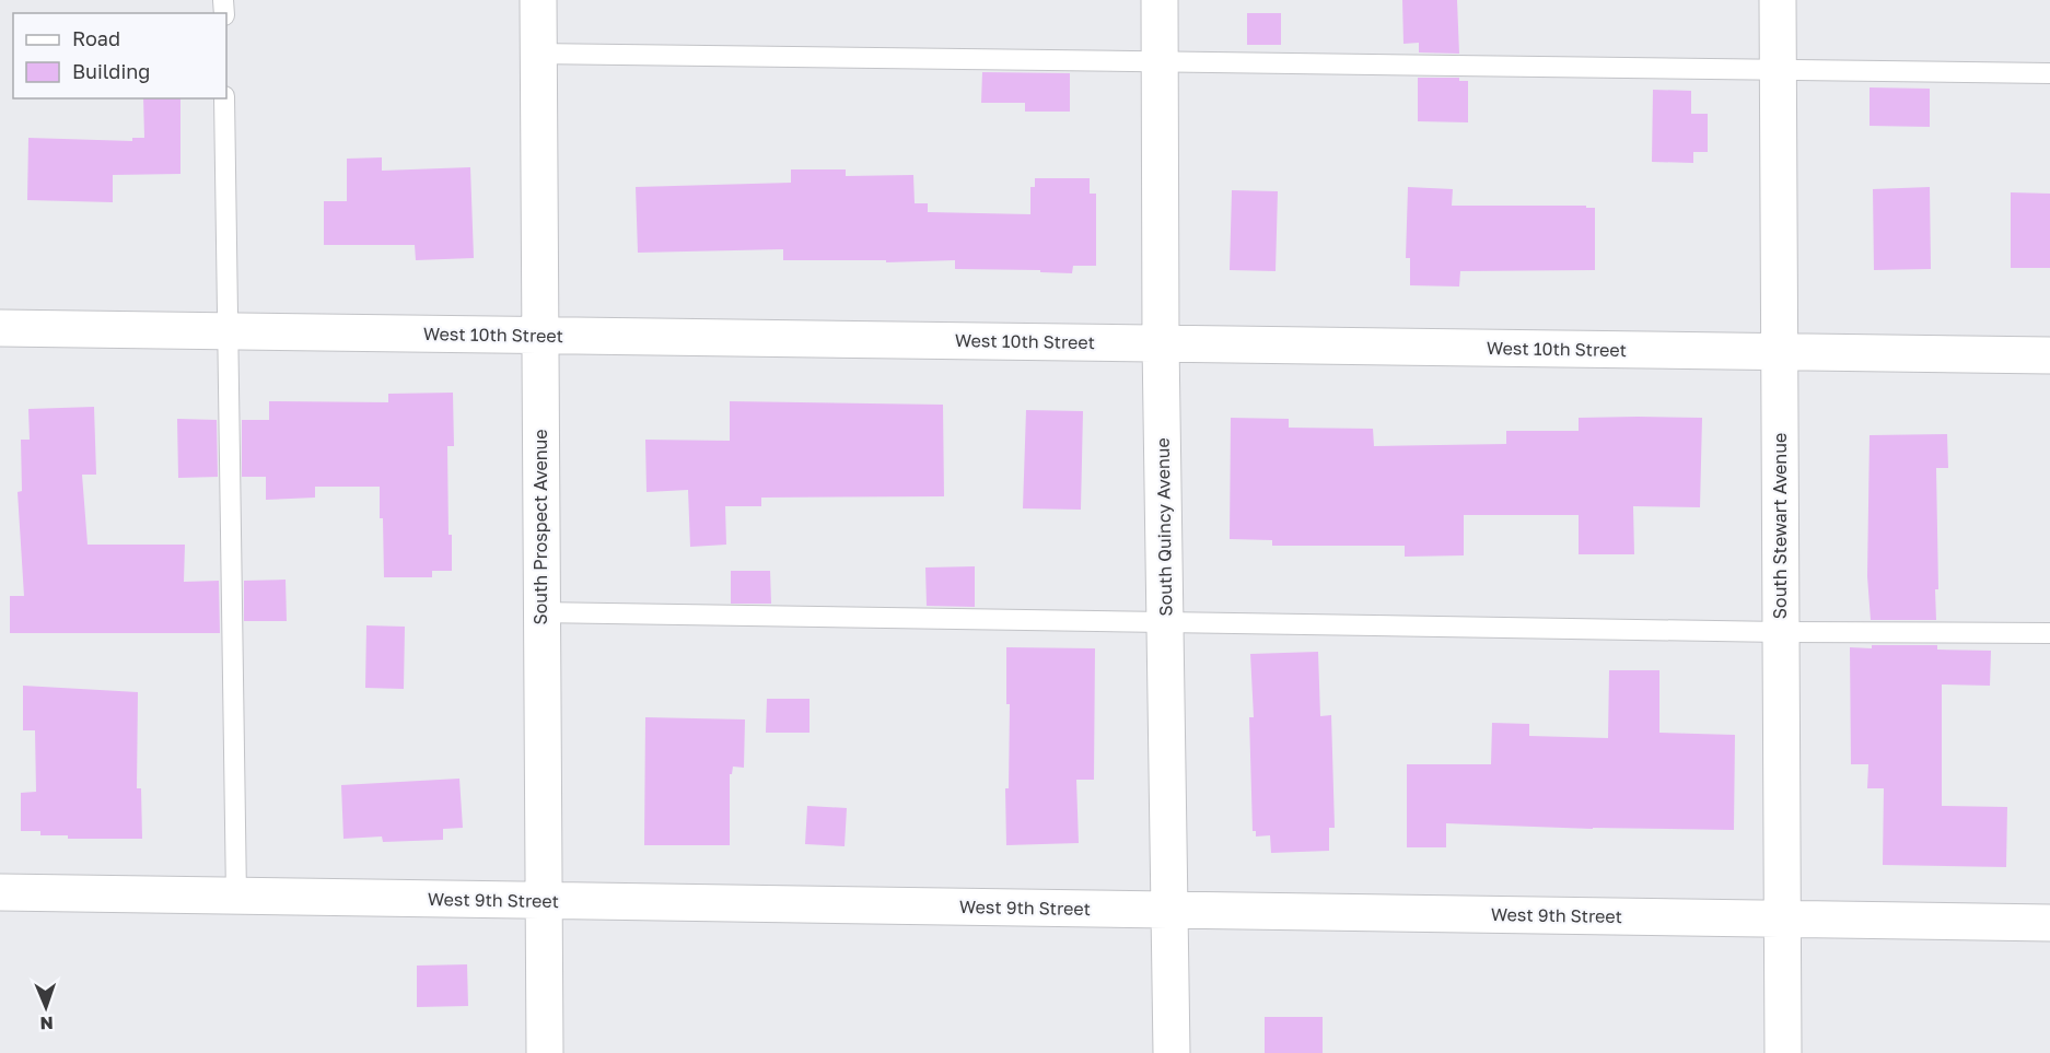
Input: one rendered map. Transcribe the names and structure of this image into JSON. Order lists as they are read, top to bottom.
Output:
{
  "streets": {
    "street": [
      "West 10th Street",
      "South Stewart Avenue",
      "South Prospect Avenue",
      "South Quincy Avenue",
      "West 9th Street"
    ]
  },
  "crossings": [
    ["West 10th Street", "South Stewart Avenue"],
    ["West 10th Street", "South Prospect Avenue"],
    ["West 10th Street", "South Quincy Avenue"],
    ["South Stewart Avenue", "West 9th Street"],
    ["South Prospect Avenue", "West 9th Street"],
    ["South Quincy Avenue", "West 9th Street"]
  ],
  "legend": ["Road", "Building"],
  "north": "bottom"
}
